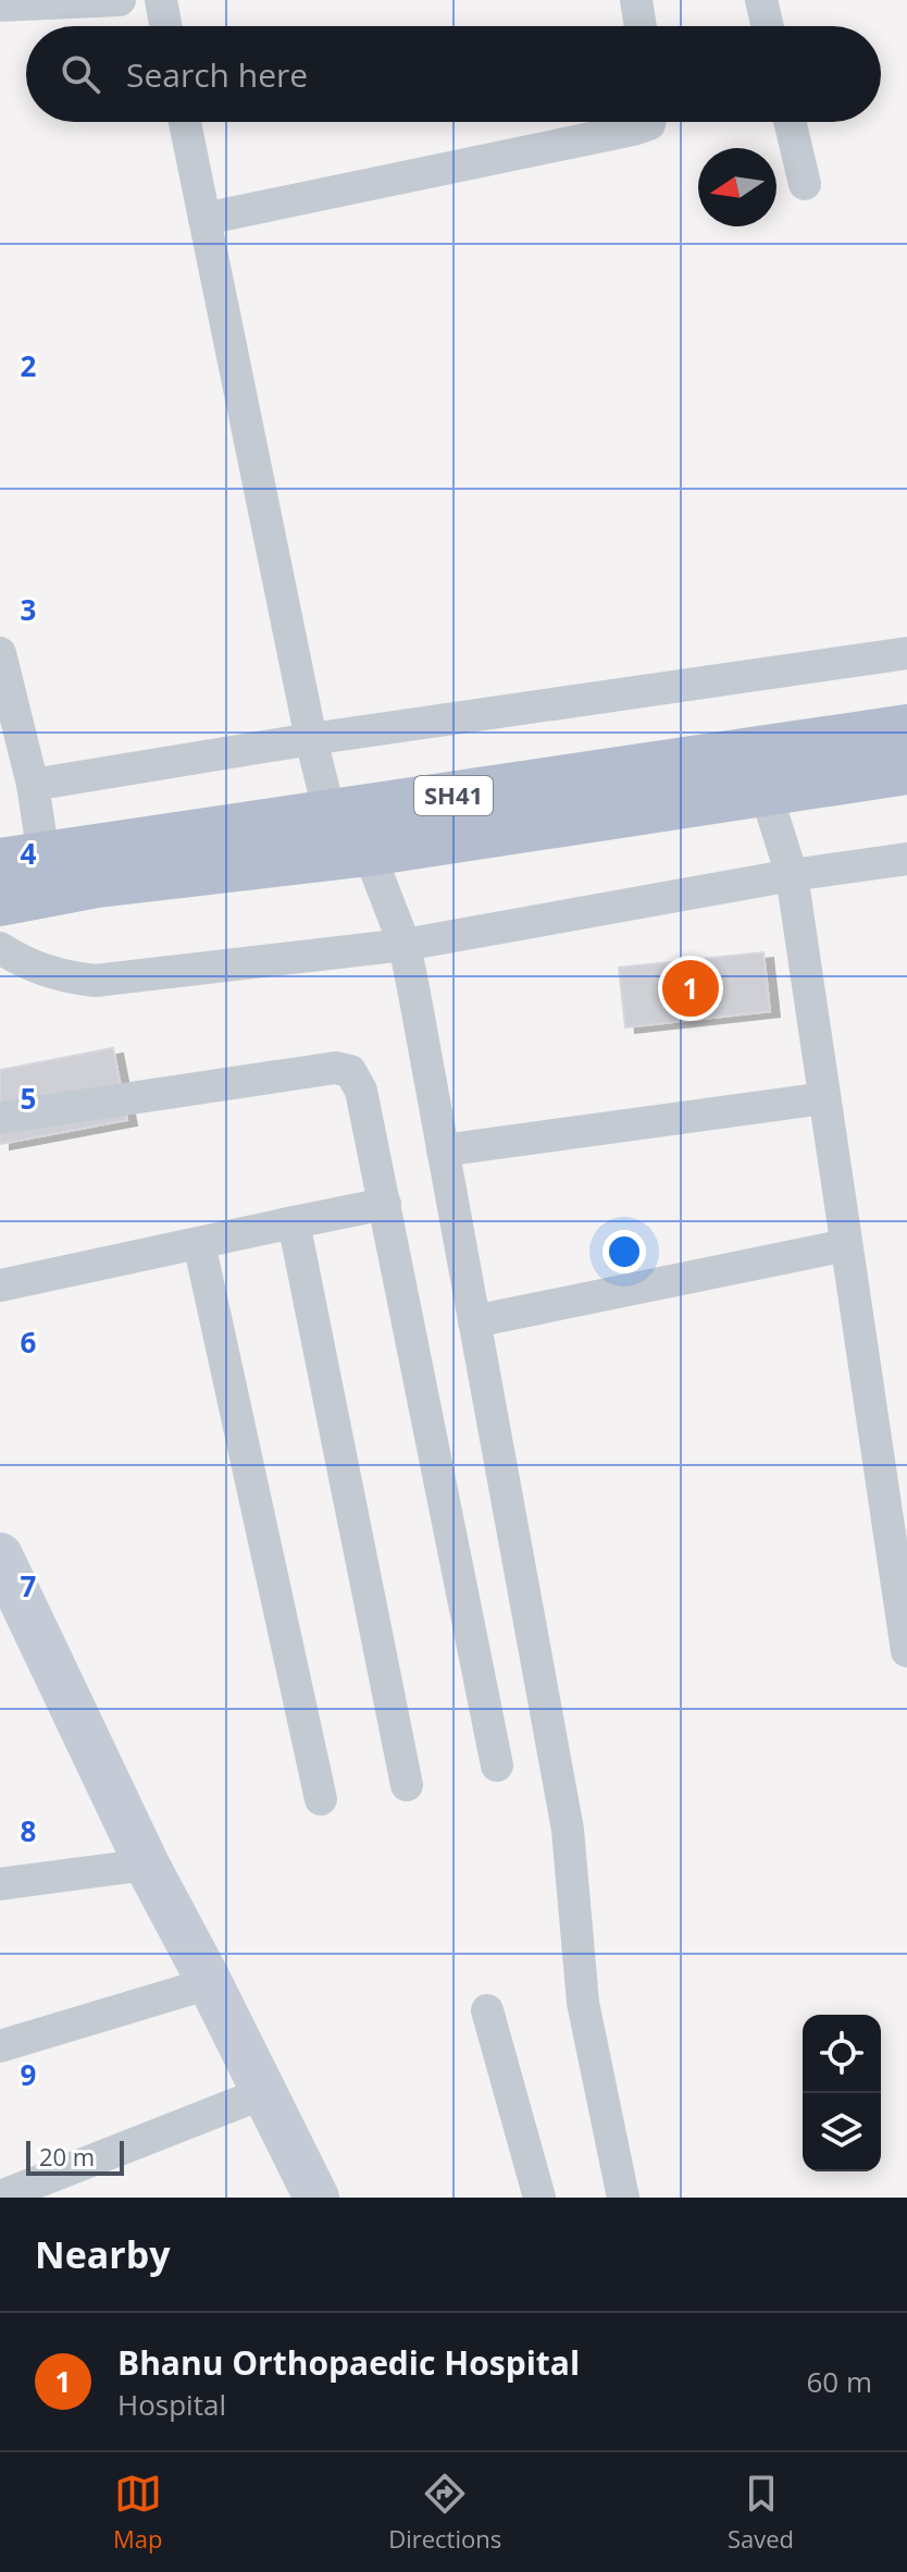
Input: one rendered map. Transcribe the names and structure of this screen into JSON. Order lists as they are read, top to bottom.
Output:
{
  "streets": {
    "main road": ["SH41"]
  },
  "scale_bar": "20 m",
  "north": "left",
  "page": {
    "search": "Search here",
    "pins": "1",
    "scale": "20 m",
    "heading": "Nearby",
    "list": [
      {
        "mark": "1",
        "name": "Bhanu Orthopaedic Hospital",
        "note": "Hospital",
        "value": "60 m"
      }
    ],
    "nav": ["Map", "Directions", "Saved"]
  },
  "grid": {
    "rows": [
      "2",
      "3",
      "4",
      "5",
      "6",
      "7",
      "8",
      "9"
    ]
  }
}
